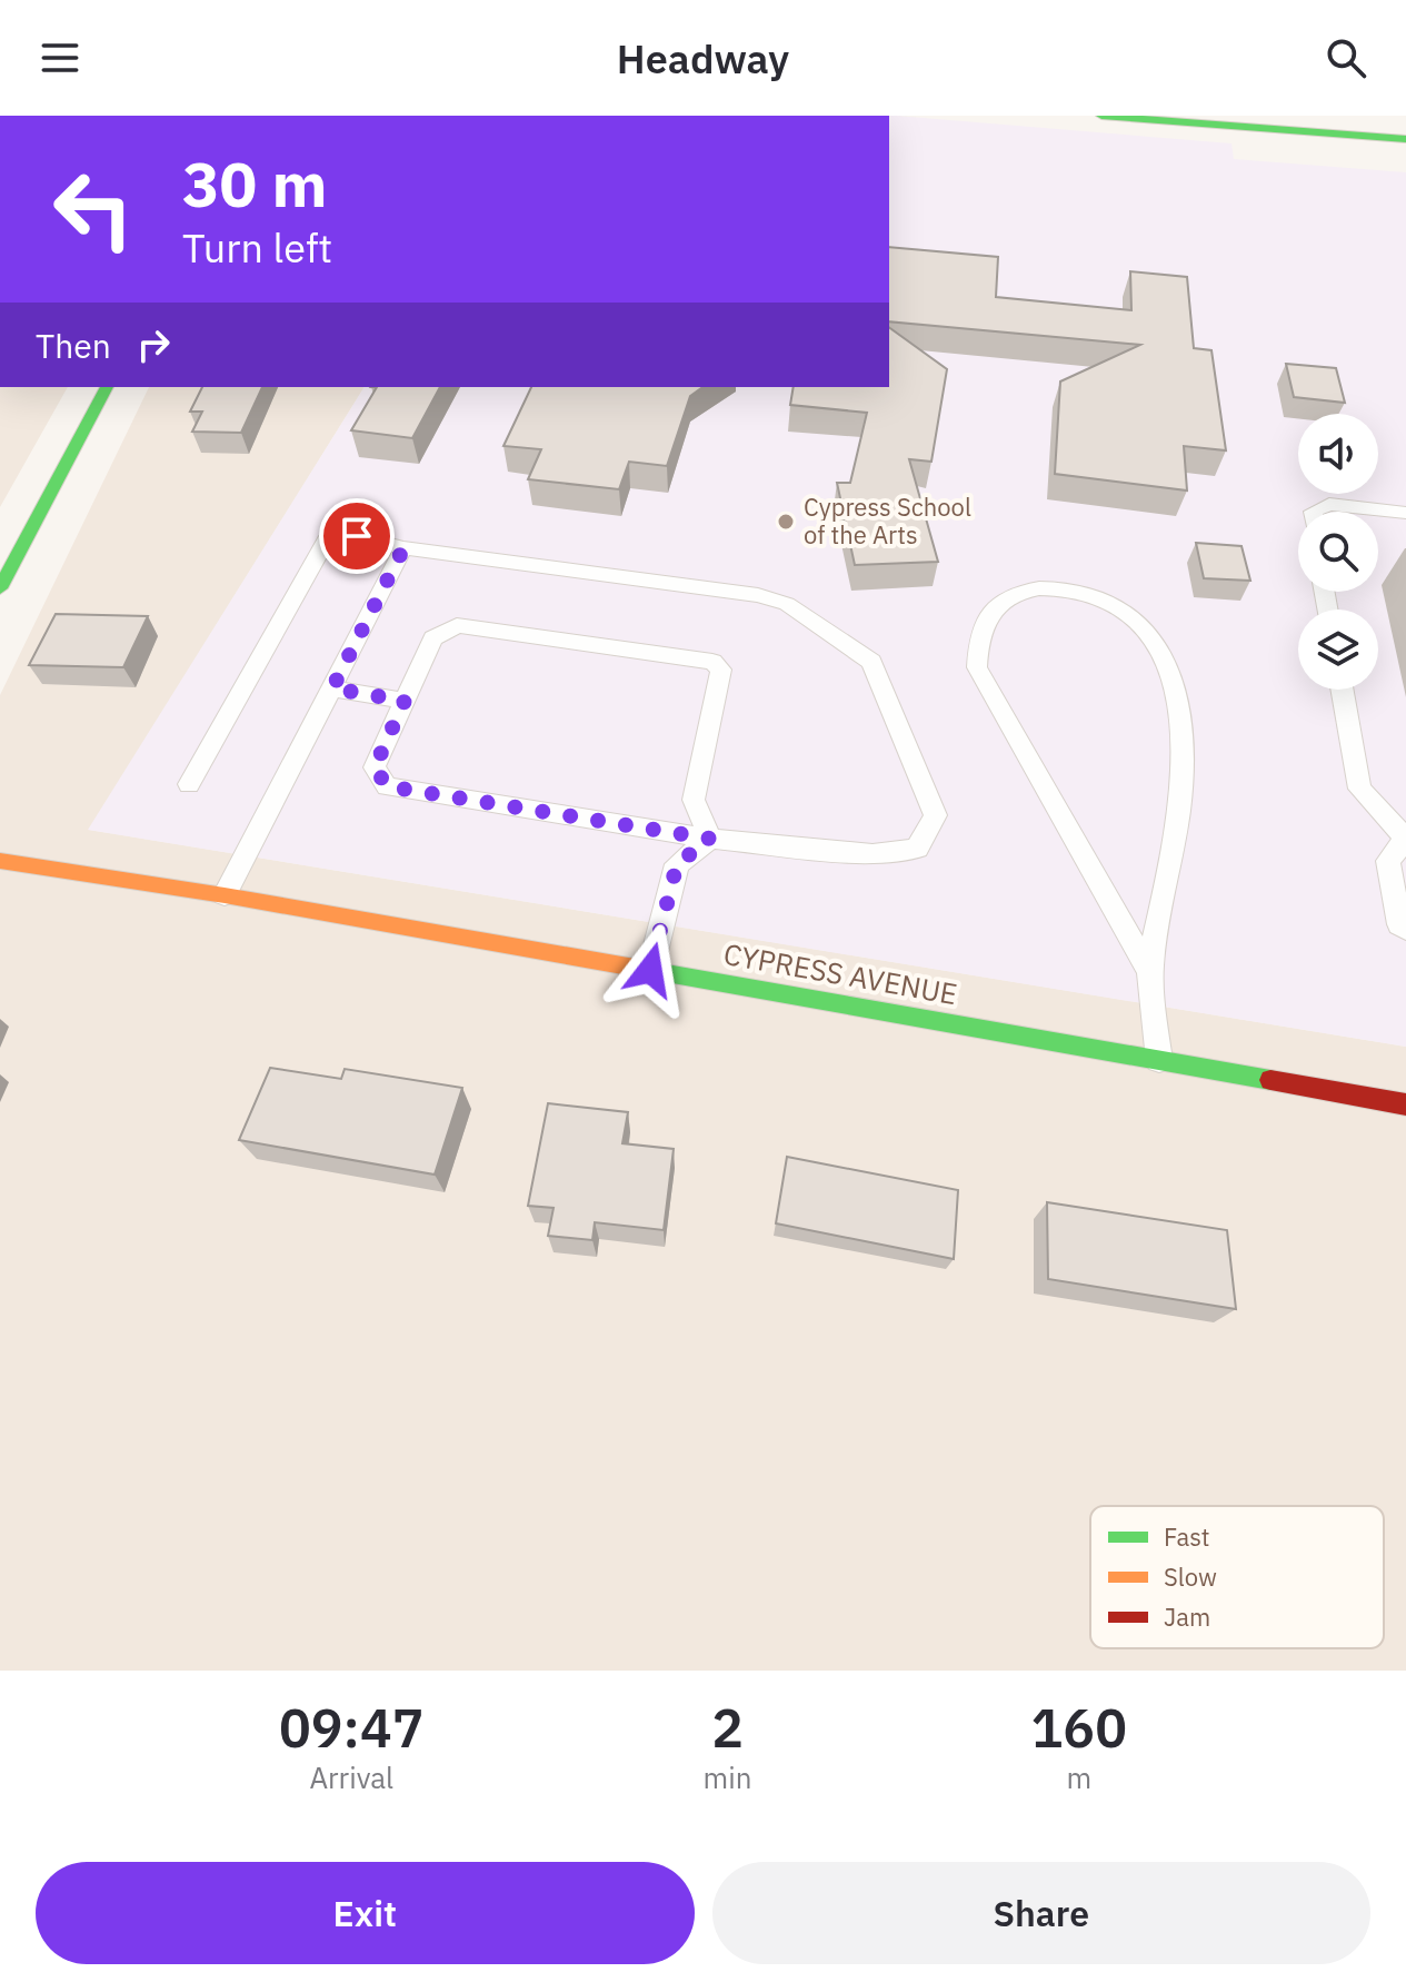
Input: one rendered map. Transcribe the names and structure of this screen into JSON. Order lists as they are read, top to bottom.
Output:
{
  "streets": {
    "street": ["CYPRESS AVENUE"]
  },
  "places": ["Cypress School of the Arts"],
  "legend": ["Fast", "Slow", "Jam"],
  "page": {
    "header": "Headway",
    "turn": ["30 m", "Turn left"],
    "then": "Then",
    "eta": [
      "09:47",
      "Arrival",
      "2",
      "min",
      "160",
      "m"
    ],
    "buttons": ["Exit", "Share"]
  }
}
